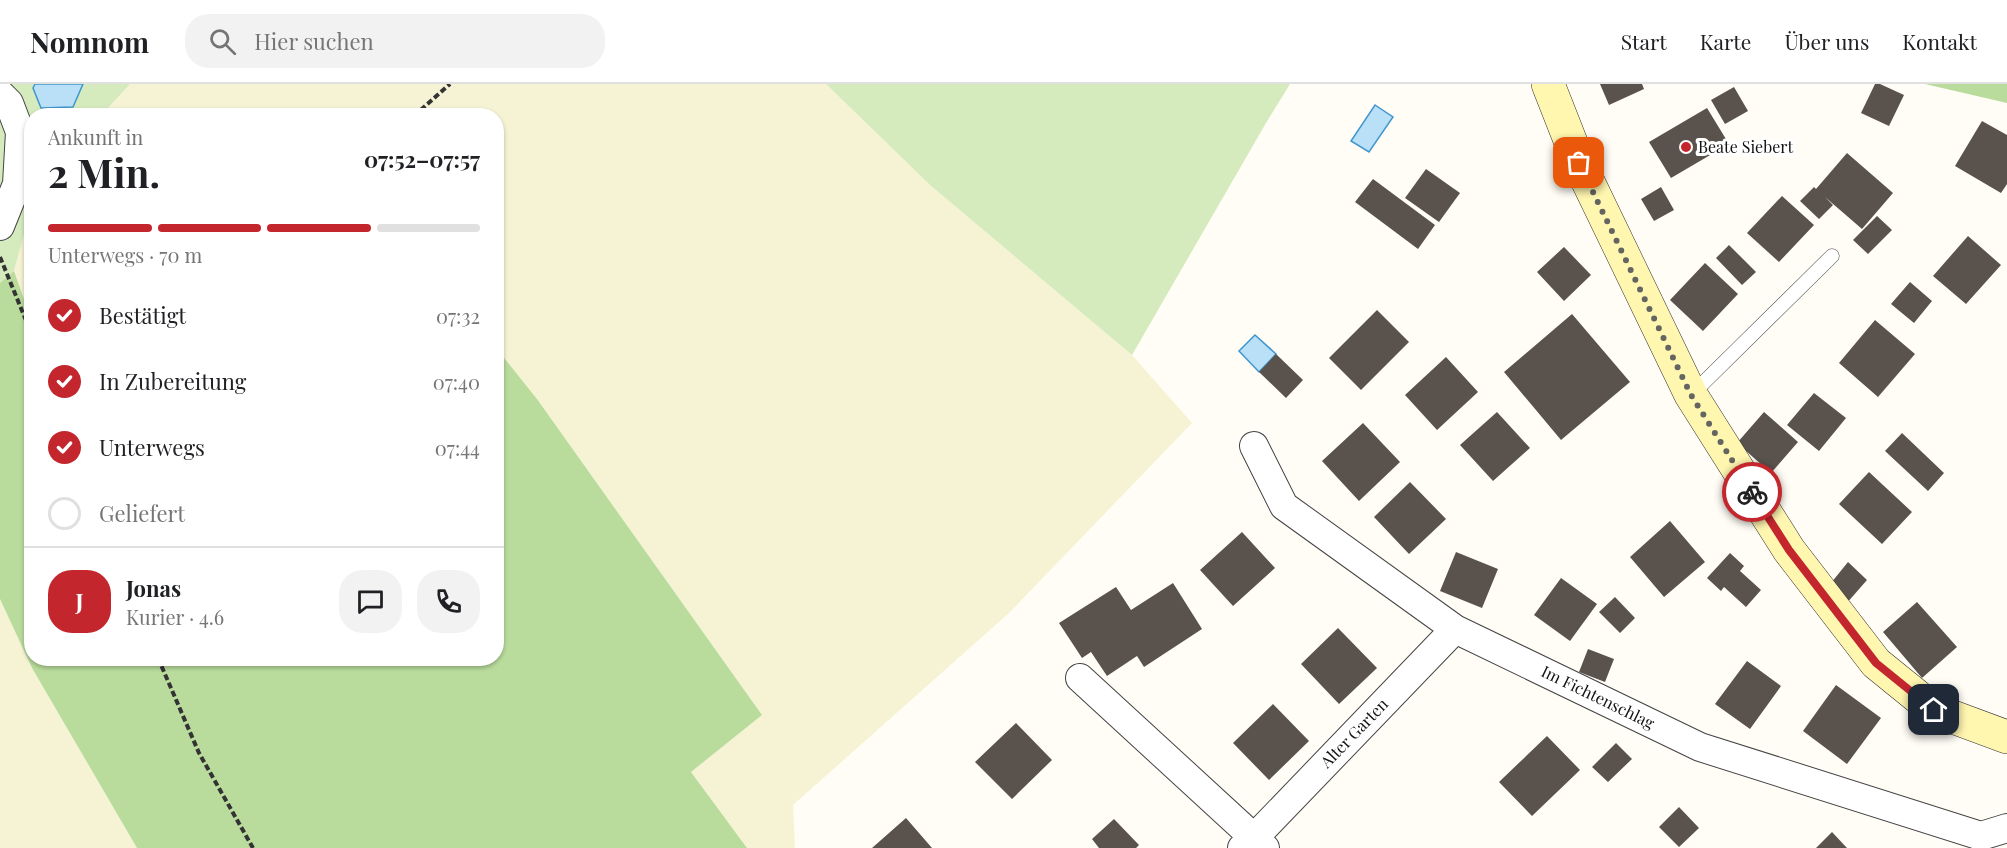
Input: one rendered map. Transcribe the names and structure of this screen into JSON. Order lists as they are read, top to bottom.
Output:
{
  "streets": {
    "street": ["Im Fichtenschlag", "Alter Garten"]
  },
  "crossings": [
    ["Im Fichtenschlag", "Alter Garten"]
  ],
  "places": ["Beate Siebert"],
  "page": {
    "header": "Nomnom",
    "search": "Hier suchen",
    "nav": [
      "Start",
      "Karte",
      "Über uns",
      "Kontakt"
    ],
    "heading": ["2 Min.", "Ankunft in", "07:52–07:57"],
    "panel": ["Jonas", "Kurier · 4.6"],
    "bar": "Unterwegs · 70 m",
    "list": [
      ["Bestätigt", "07:32"],
      ["In Zubereitung", "07:40"],
      ["Unterwegs", "07:44"],
      "Geliefert"
    ],
    "round": "J"
  }
}
